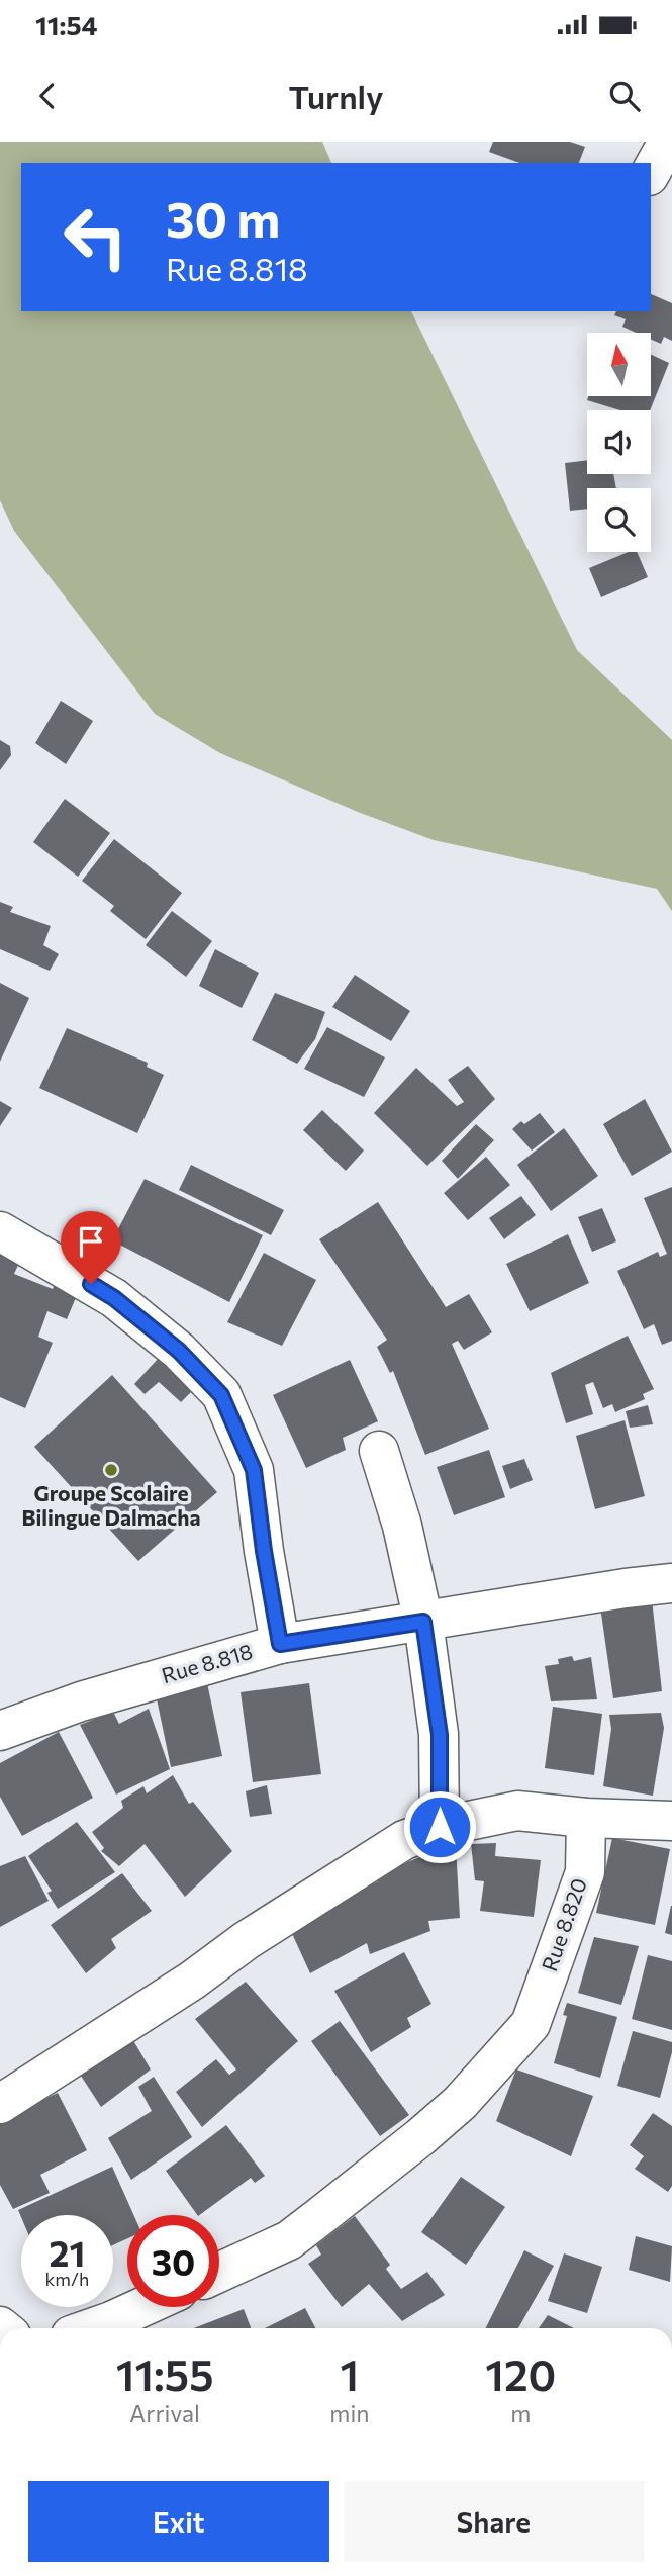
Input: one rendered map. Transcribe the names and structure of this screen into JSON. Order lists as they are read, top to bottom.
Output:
{
  "streets": {
    "street": ["Rue 8.818", "Rue 8.820"]
  },
  "places": ["Groupe Scolaire Bilingue Dalmacha"],
  "north": "top",
  "page": {
    "status": "11:54",
    "header": "Turnly",
    "turn": ["30 m", "Rue 8.818"],
    "speed": "21 km/h",
    "limit": "30",
    "eta": [
      "11:55",
      "Arrival",
      "1",
      "min",
      "120",
      "m"
    ],
    "buttons": ["Exit", "Share"]
  }
}
